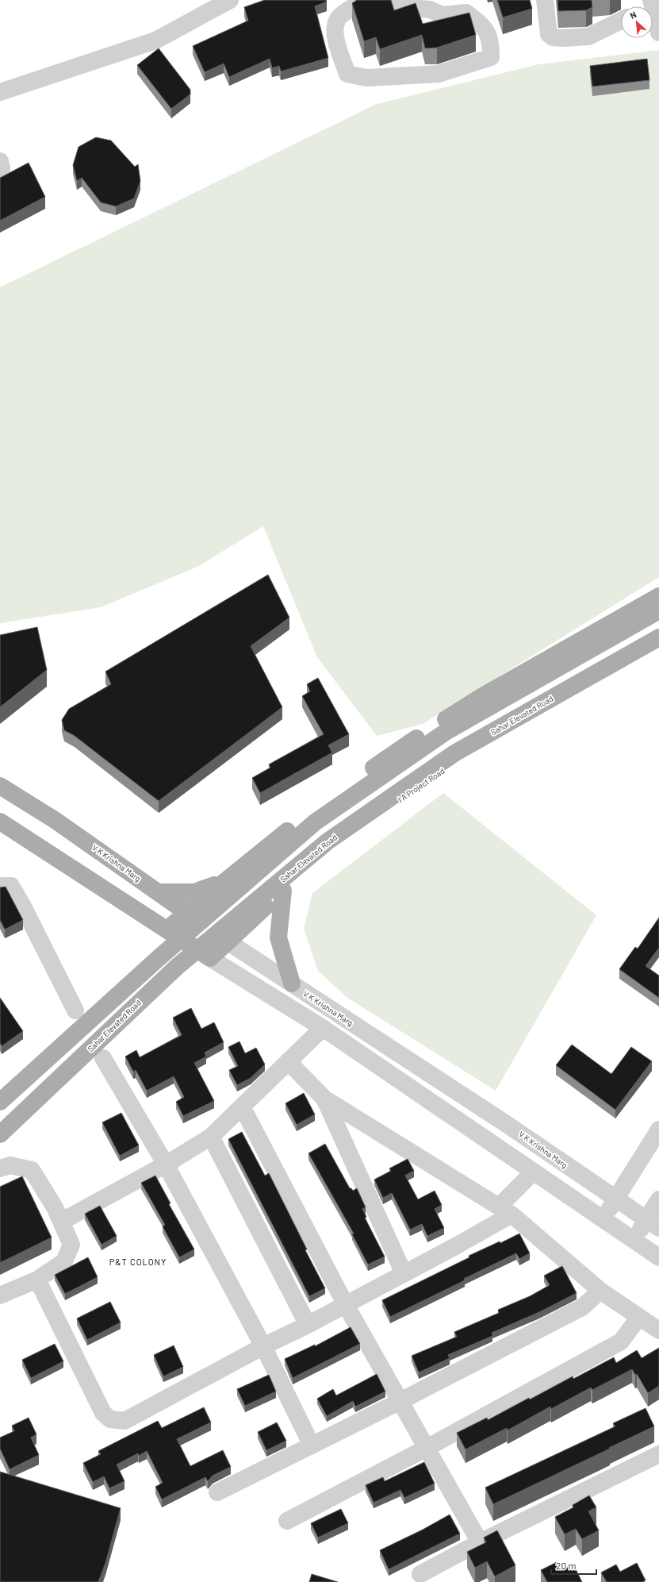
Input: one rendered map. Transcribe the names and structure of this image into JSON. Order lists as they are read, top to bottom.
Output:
{
  "streets": {
    "main road": ["Sahar Elevated Road", "I A Project Road", "V K Krishna Marg"]
  },
  "crossings": [
    ["I A Project Road", "V K Krishna Marg"]
  ],
  "districts": ["P&T COLONY"],
  "scale_bar": "20 m",
  "north": "top left"
}
